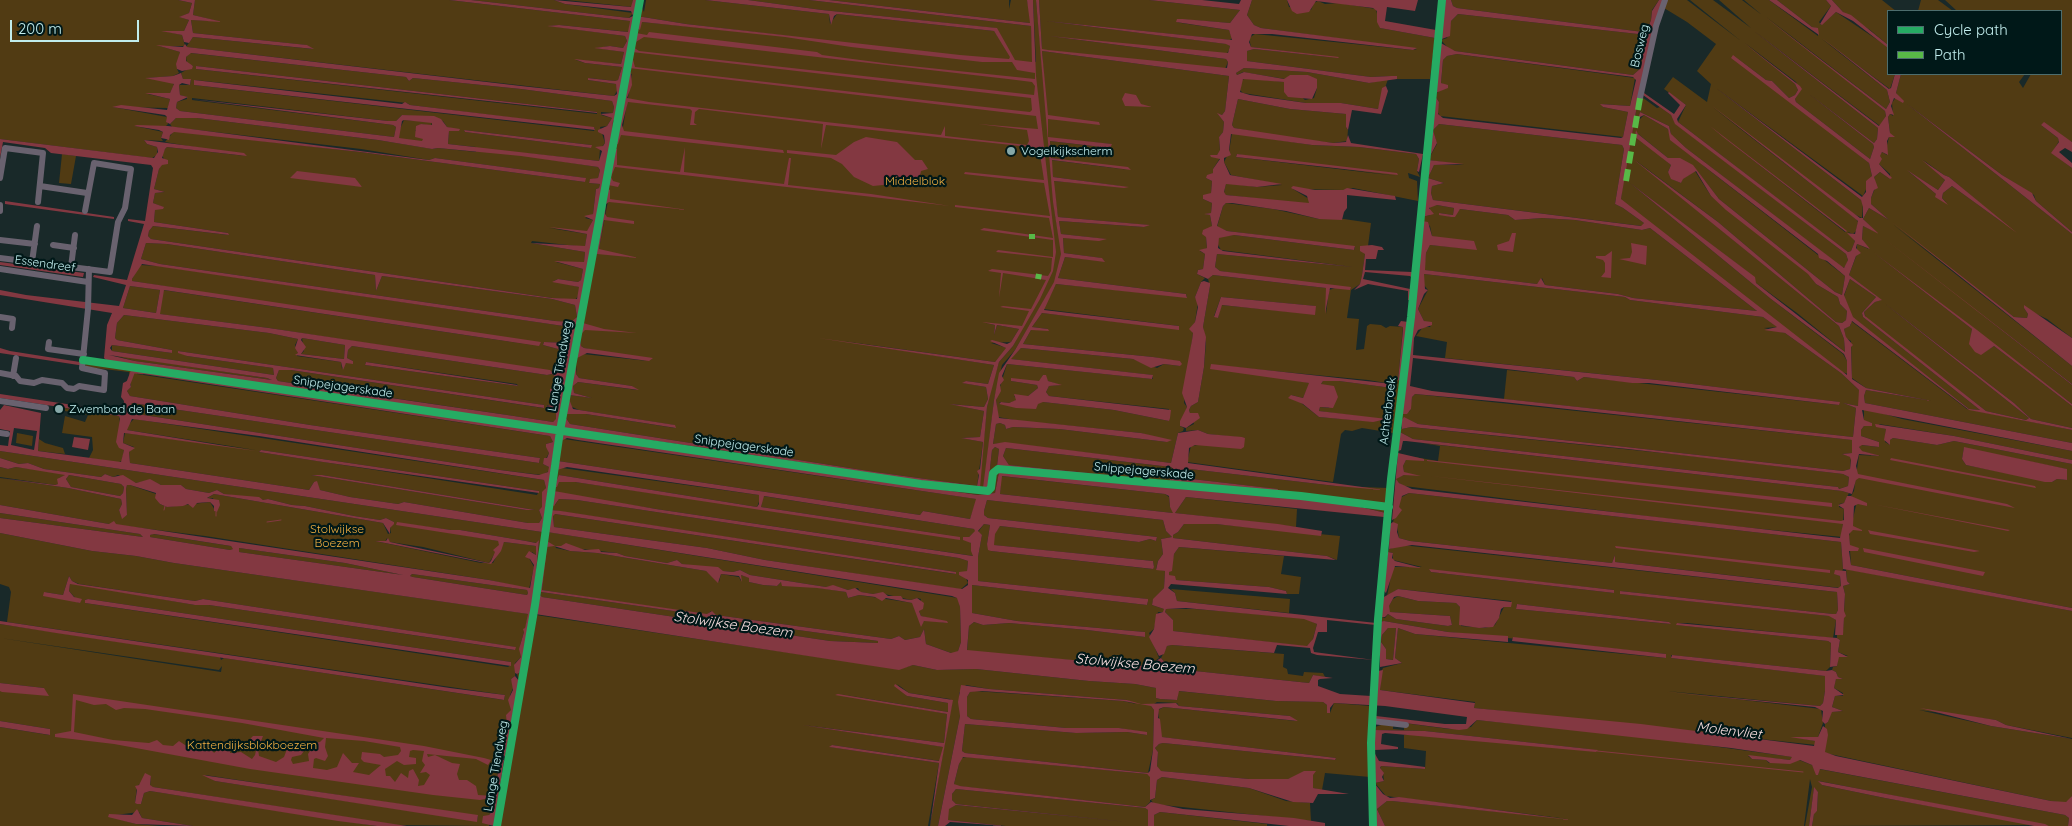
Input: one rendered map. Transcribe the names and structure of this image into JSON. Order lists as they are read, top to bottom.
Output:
{
  "streets": {
    "street": [
      "Bosweg",
      "Essendreef",
      "Lange Tiendweg",
      "Achterbroek"
    ],
    "cycle path": ["Snippejagerskade"]
  },
  "water": ["Stolwijkse Boezem", "Molenvliet"],
  "parks": ["Middelblok", "Stolwijkse Boezem", "Kattendijksblokboezem"],
  "places": ["Vogelkijkscherm", "Zwembad de Baan"],
  "legend": ["Cycle path", "Path"],
  "scale_bar": "200 m"
}
